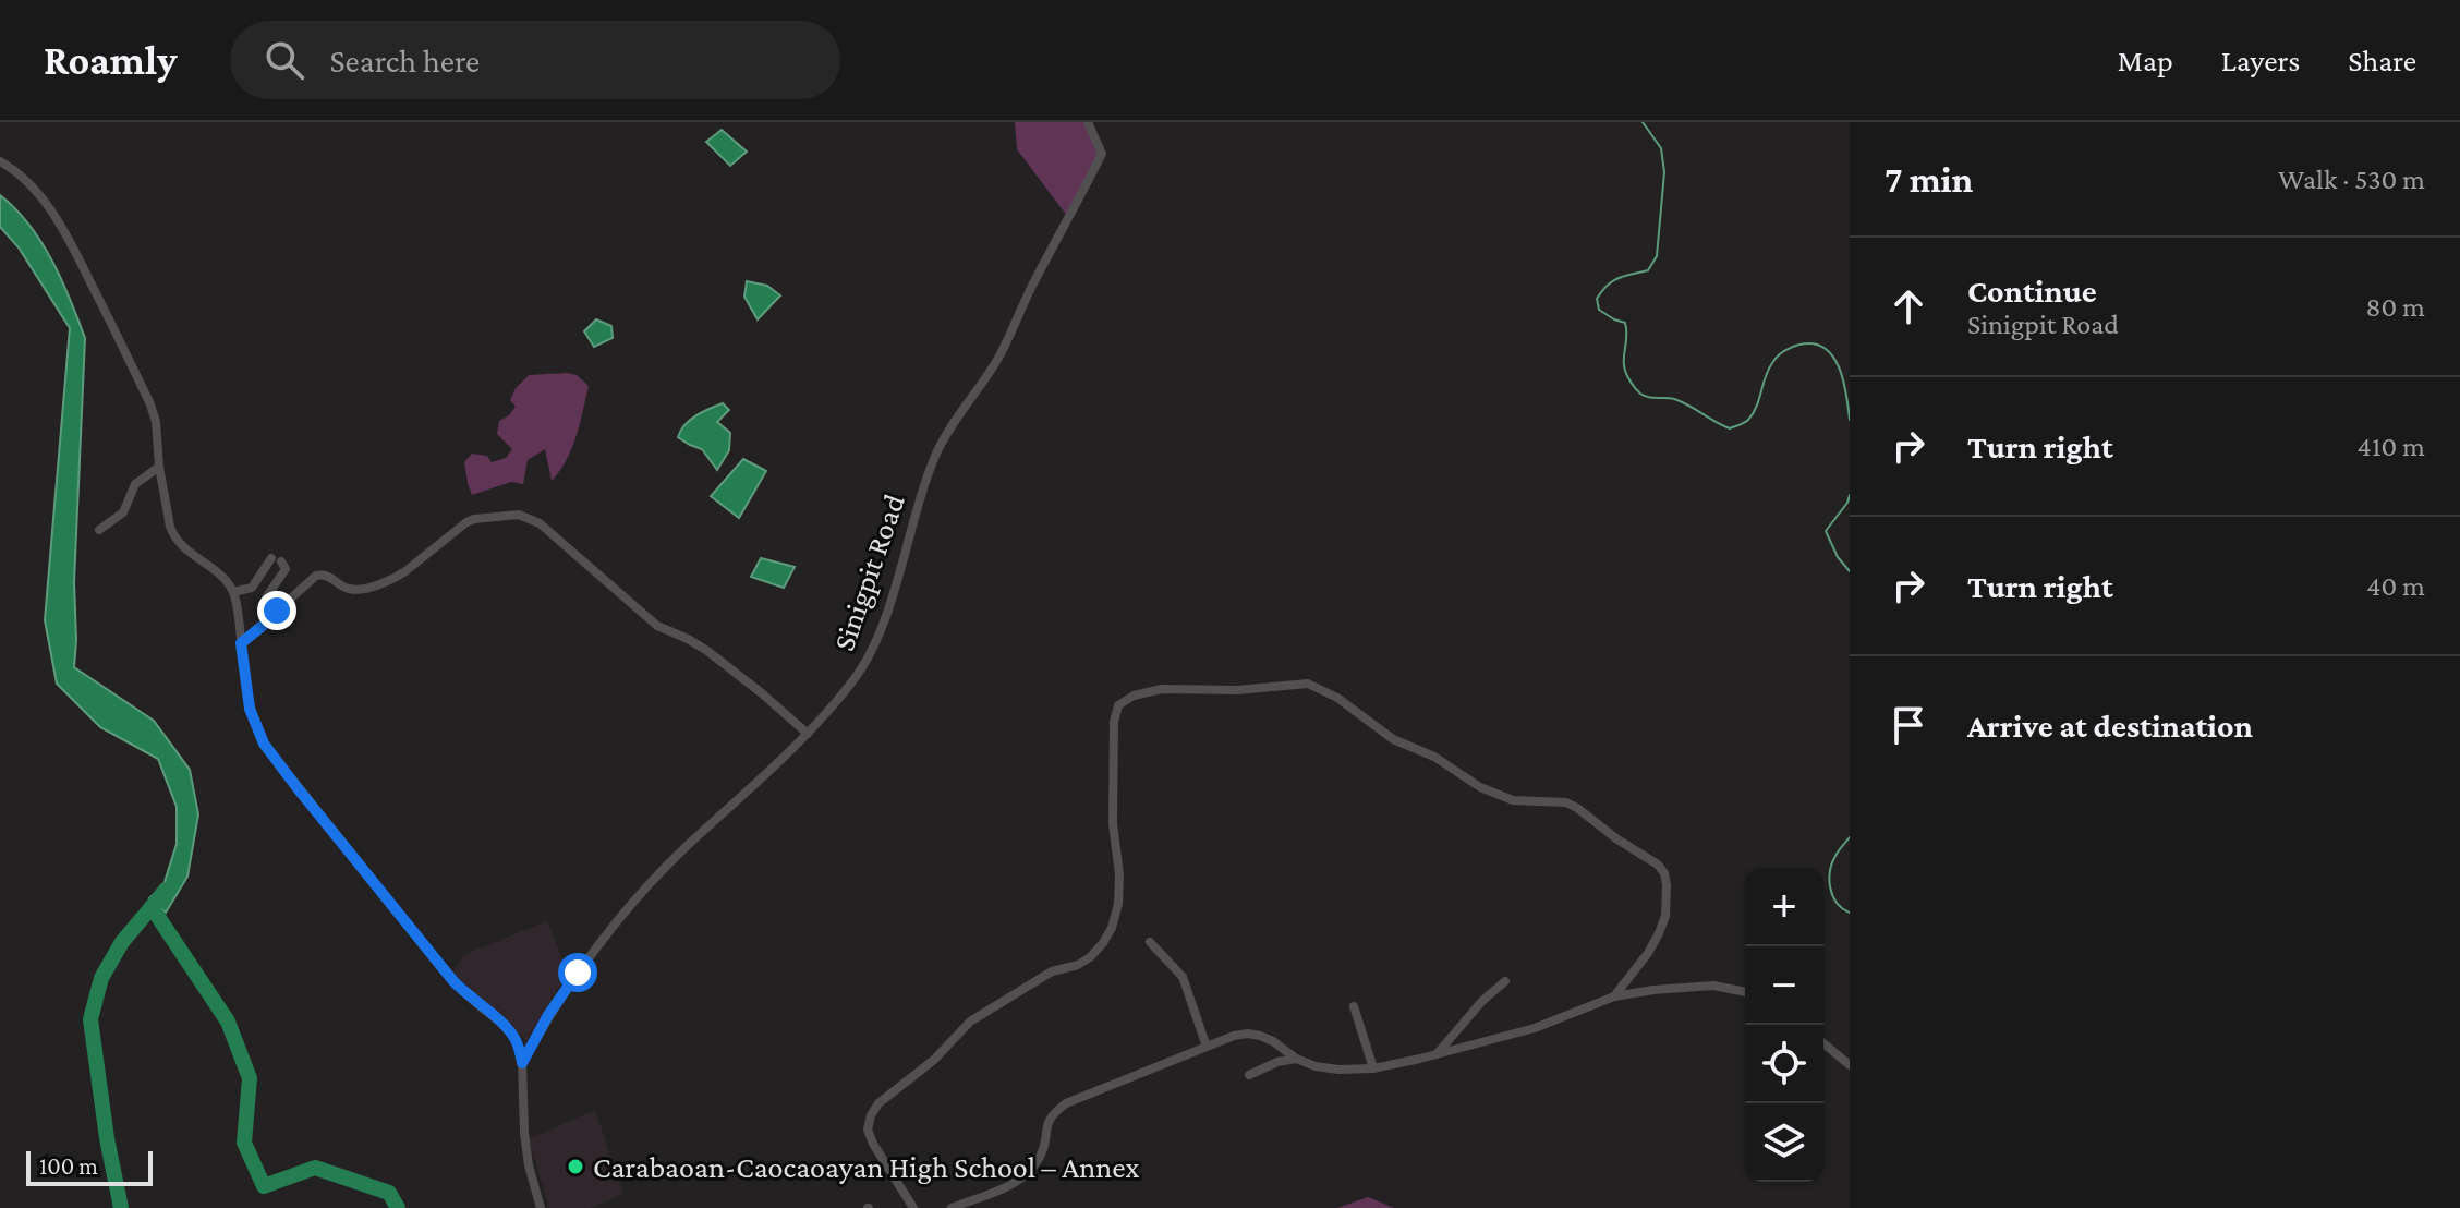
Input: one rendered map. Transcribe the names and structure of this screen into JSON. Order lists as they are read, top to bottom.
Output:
{
  "streets": {
    "street": ["Sinigpit Road"]
  },
  "places": ["Carabaoan-Caocaoayan High School – Annex"],
  "scale_bar": "100 m",
  "page": {
    "header": "Roamly",
    "search": "Search here",
    "nav": ["Map", "Layers", "Share"],
    "heading": ["7 min", "Walk · 530 m"],
    "list": [
      ["Continue", "Sinigpit Road", "80 m"],
      ["Turn right", "410 m"],
      ["Turn right", "40 m"],
      "Arrive at destination"
    ],
    "map_buttons": ["+", "−"],
    "scale": "100 m"
  }
}
